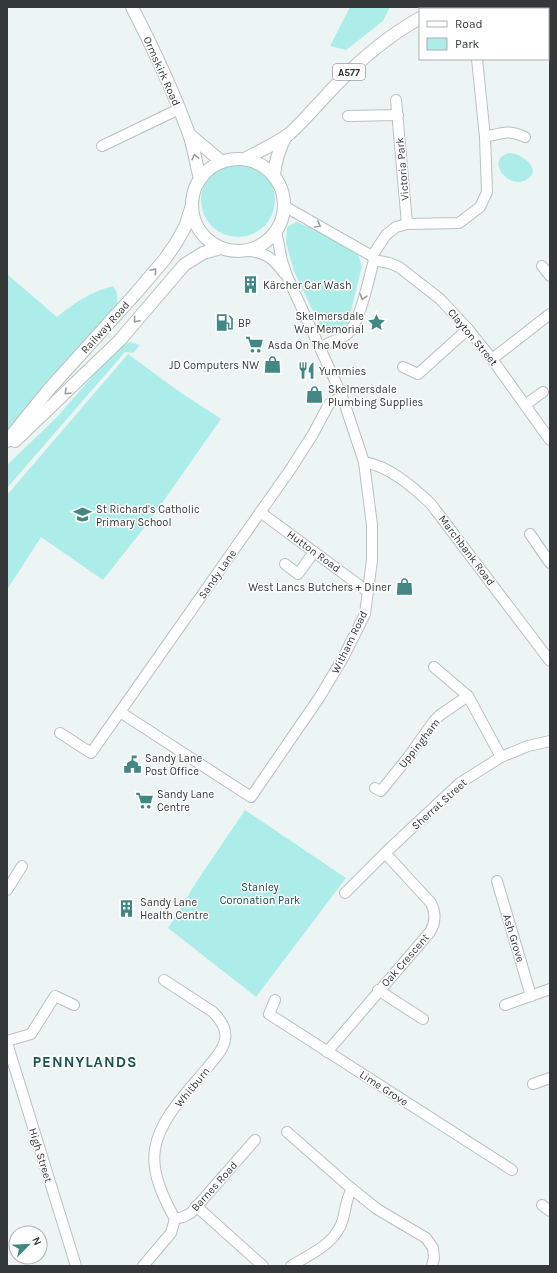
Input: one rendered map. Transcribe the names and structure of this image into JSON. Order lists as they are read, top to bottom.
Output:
{
  "streets": {
    "main road": ["Ormskirk Road", "A577", "Railway Road"],
    "street": [
      "Victoria Park",
      "Clayton Street",
      "Marchbank Road",
      "Hutton Road",
      "Sandy Lane",
      "Witham Road",
      "Uppingham",
      "Sherrat Street",
      "Ash Grove",
      "Oak Crescent",
      "Whitburn",
      "Lime Grove",
      "High Street",
      "Barnes Road"
    ]
  },
  "crossings": [
    ["Ormskirk Road", "A577"],
    ["Ormskirk Road", "Railway Road"],
    ["Ormskirk Road", "Witham Road"],
    ["A577", "Railway Road"],
    ["A577", "Witham Road"],
    ["Railway Road", "Witham Road"],
    ["Marchbank Road", "Witham Road"],
    ["Hutton Road", "Sandy Lane"],
    ["Hutton Road", "Witham Road"],
    ["Sandy Lane", "Witham Road"],
    ["Sherrat Street", "Oak Crescent"],
    ["Oak Crescent", "Lime Grove"],
    ["Whitburn", "Barnes Road"]
  ],
  "districts": ["PENNYLANDS"],
  "parks": ["Stanley Coronation Park"],
  "places": {
    "building": ["Kärcher Car Wash", "Sandy Lane Health Centre"],
    "place": ["Skelmersdale War Memorial"],
    "fuel station": ["BP"],
    "supermarket": ["Asda On The Move", "Sandy Lane Centre"],
    "shop": ["JD Computers NW", "Skelmersdale Plumbing Supplies", "West Lancs Butchers + Diner"],
    "restaurant": ["Yummies"],
    "school or university": ["St Richard's Catholic Primary School"],
    "public building": ["Sandy Lane Post Office"]
  },
  "legend": ["Road", "Park"],
  "north": "top right"
}
